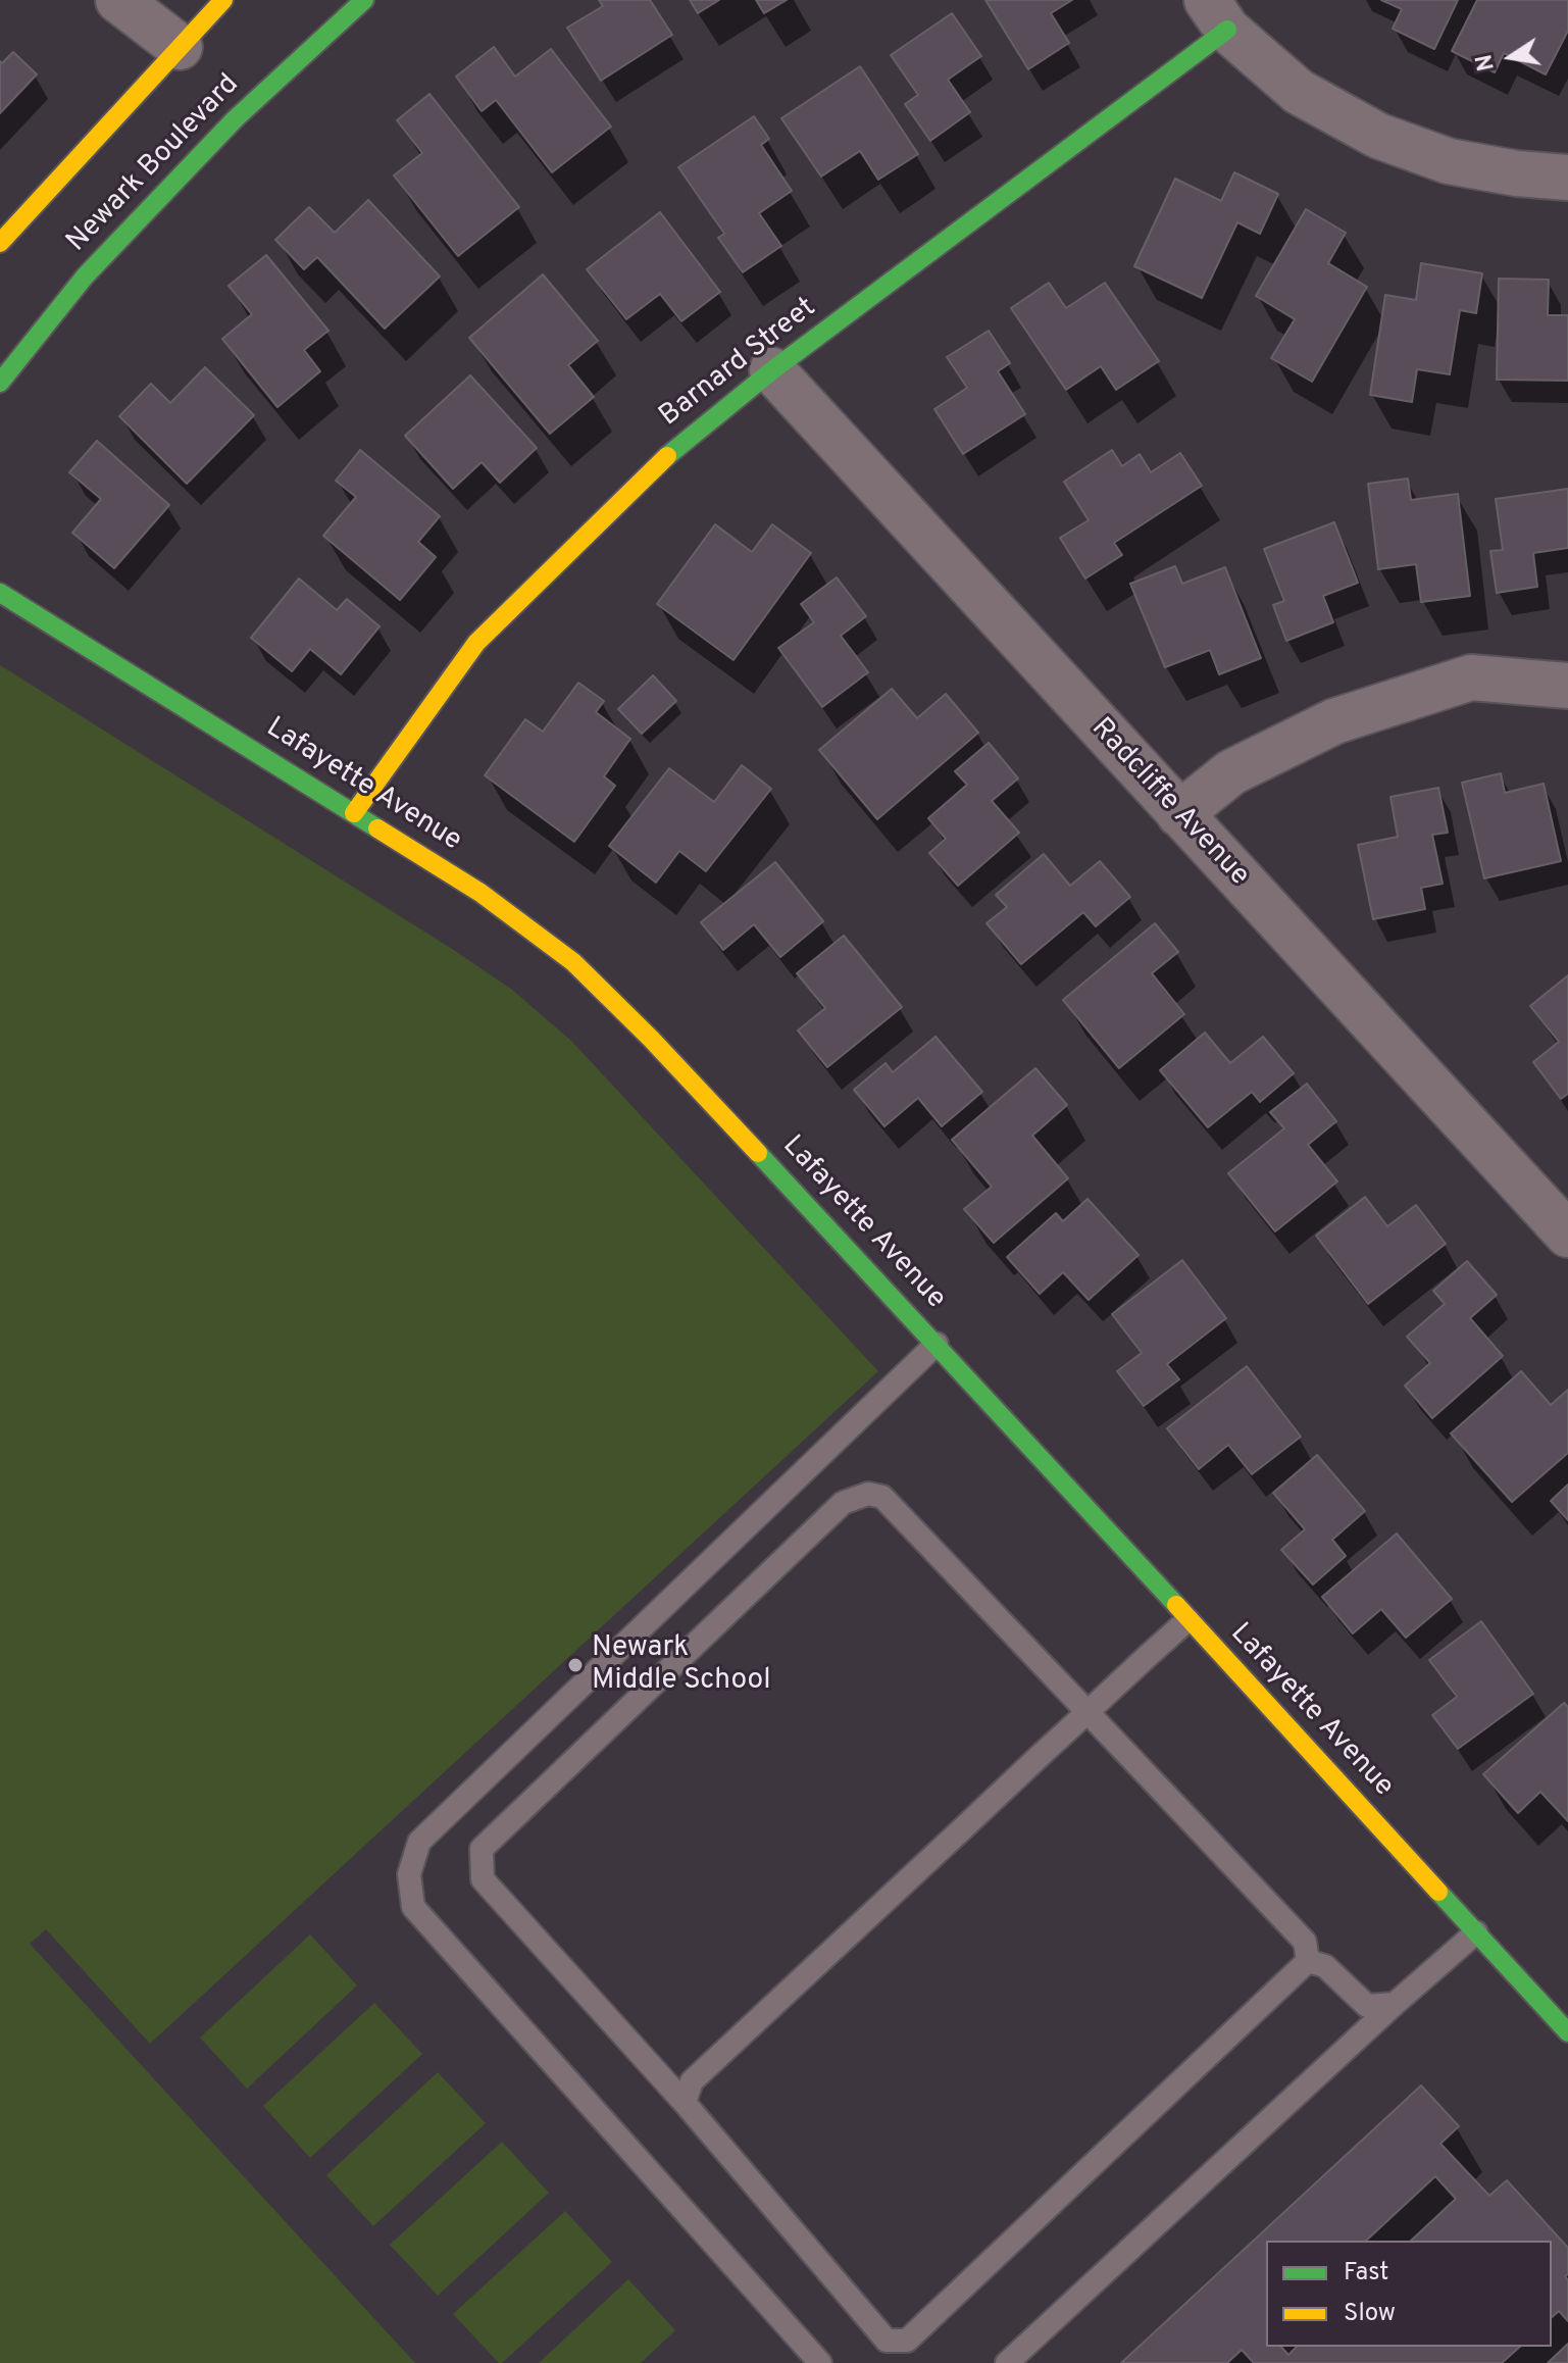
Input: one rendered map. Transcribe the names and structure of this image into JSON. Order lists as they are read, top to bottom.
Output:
{
  "streets": {
    "street": [
      "Newark Boulevard",
      "Barnard Street",
      "Lafayette Avenue",
      "Radcliffe Avenue"
    ]
  },
  "crossings": [
    ["Barnard Street", "Lafayette Avenue"],
    ["Barnard Street", "Radcliffe Avenue"]
  ],
  "places": ["Newark Middle School"],
  "legend": ["Fast", "Slow"],
  "north": "left"
}
